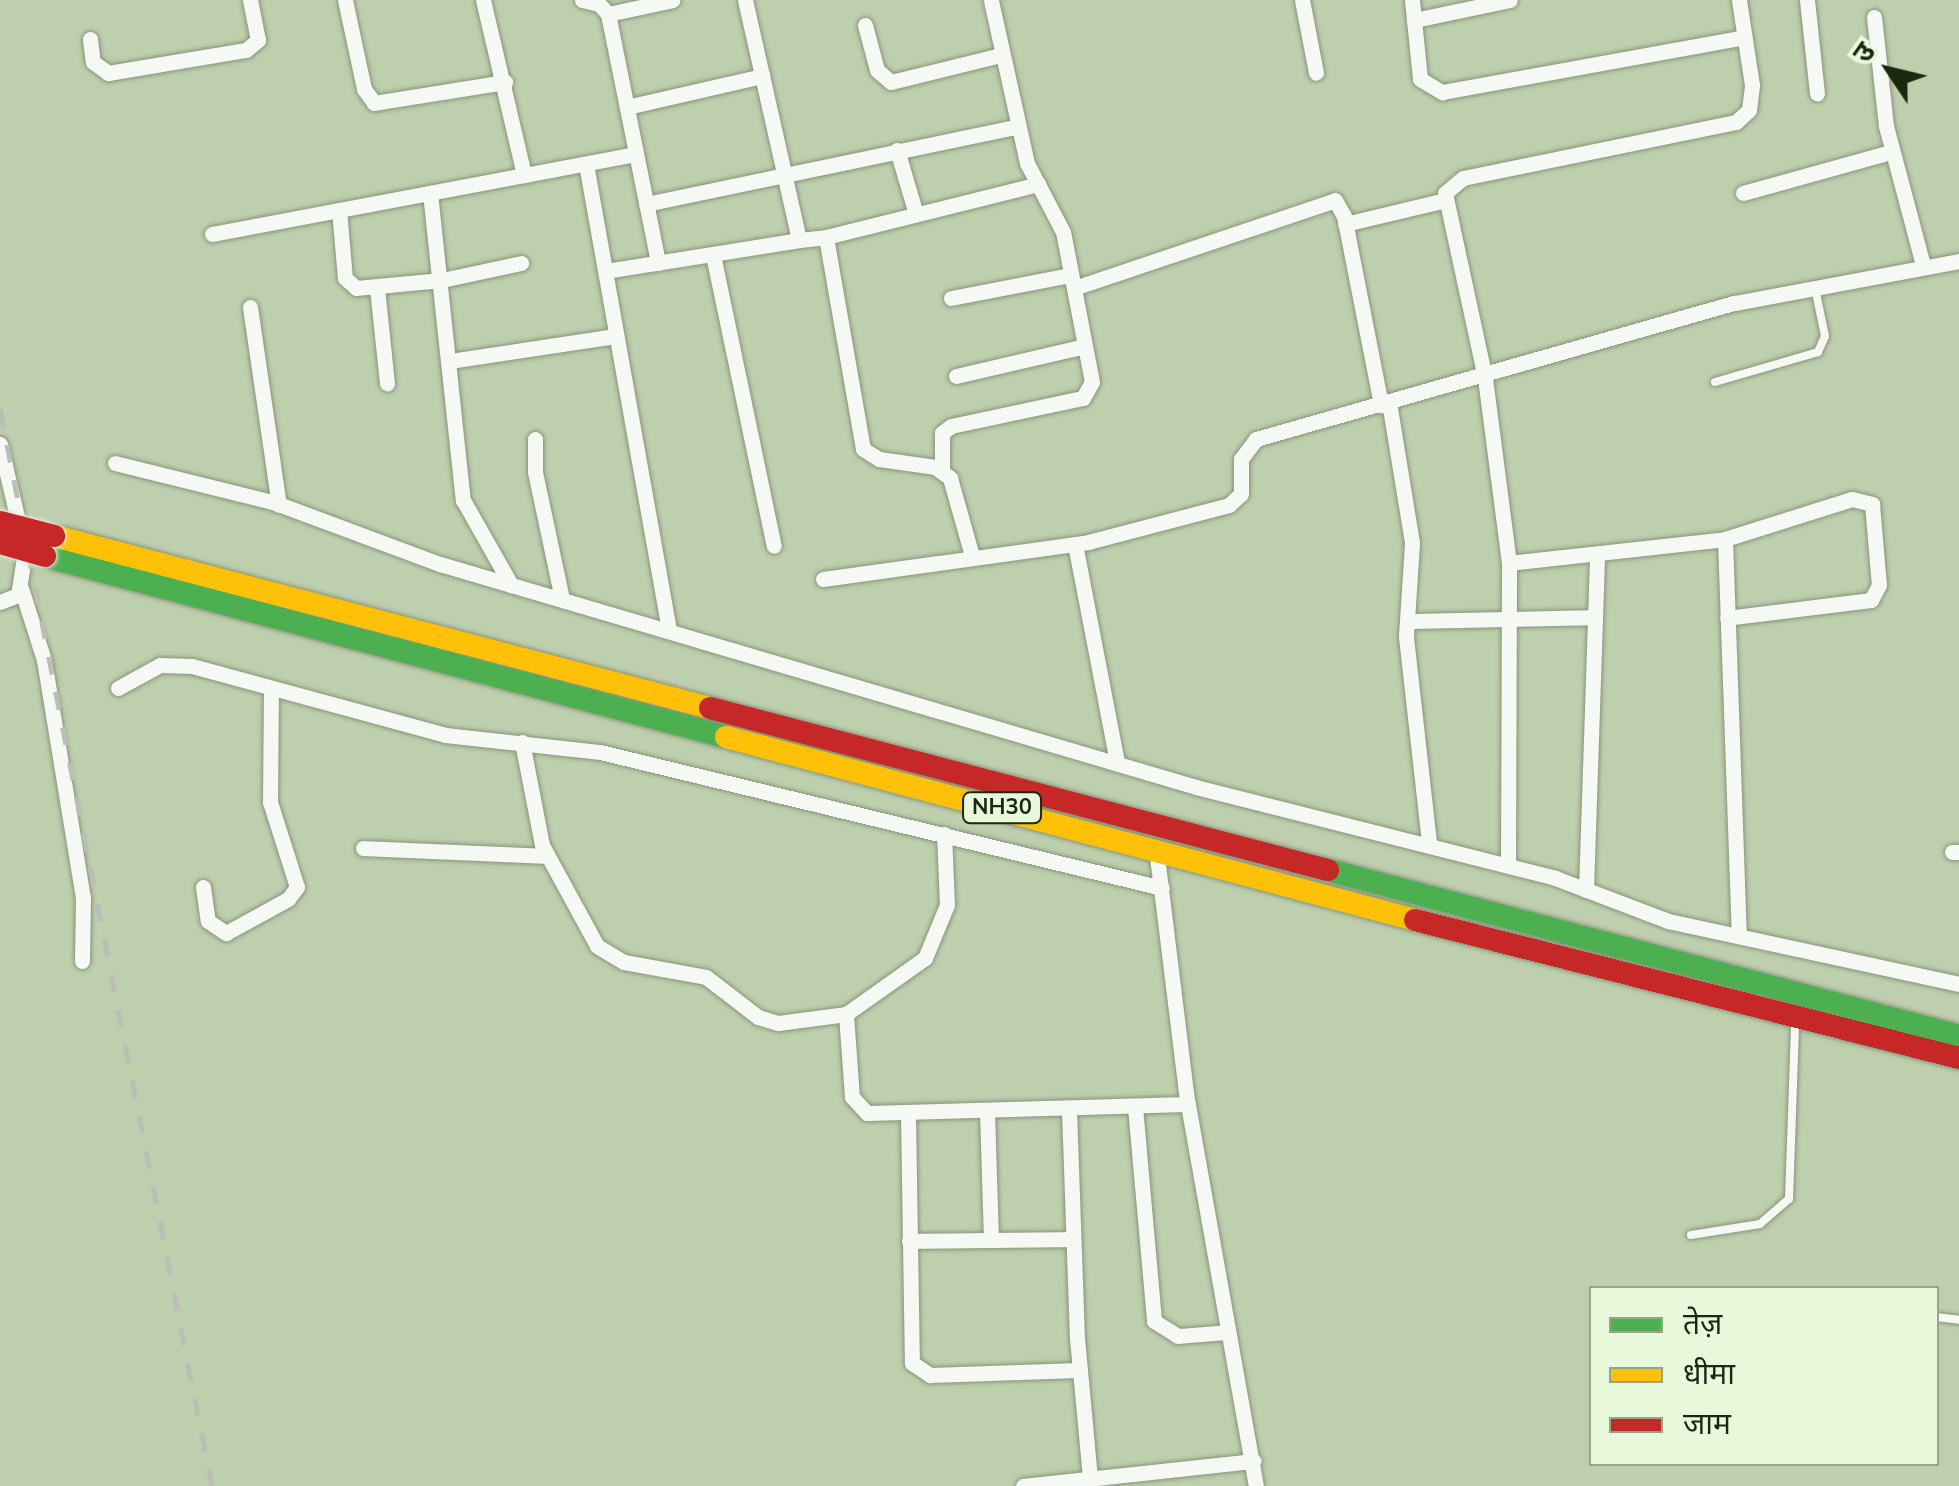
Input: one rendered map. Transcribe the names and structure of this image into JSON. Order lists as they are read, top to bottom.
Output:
{
  "streets": {
    "highway": ["NH30"]
  },
  "legend": ["तेज़", "धीमा", "जाम"],
  "north": "top left"
}
